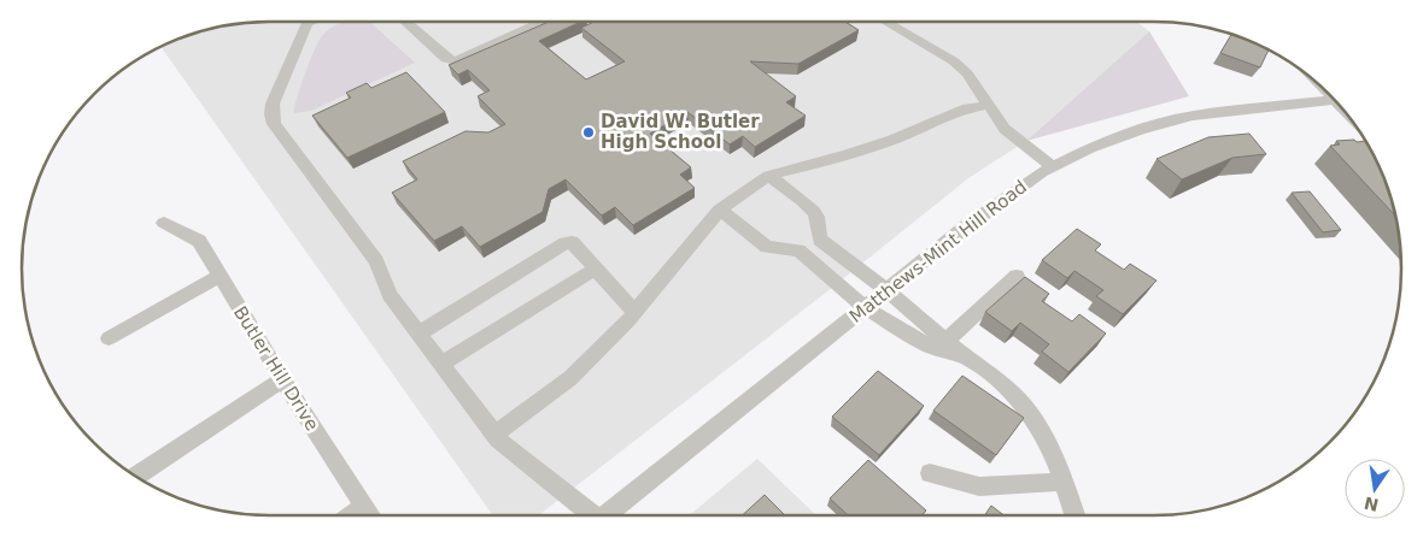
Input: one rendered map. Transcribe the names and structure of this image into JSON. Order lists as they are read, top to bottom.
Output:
{
  "streets": {
    "street": ["Matthews-Mint Hill Road", "Butler Hill Drive"]
  },
  "places": ["David W. Butler High School"],
  "north": "bottom"
}
